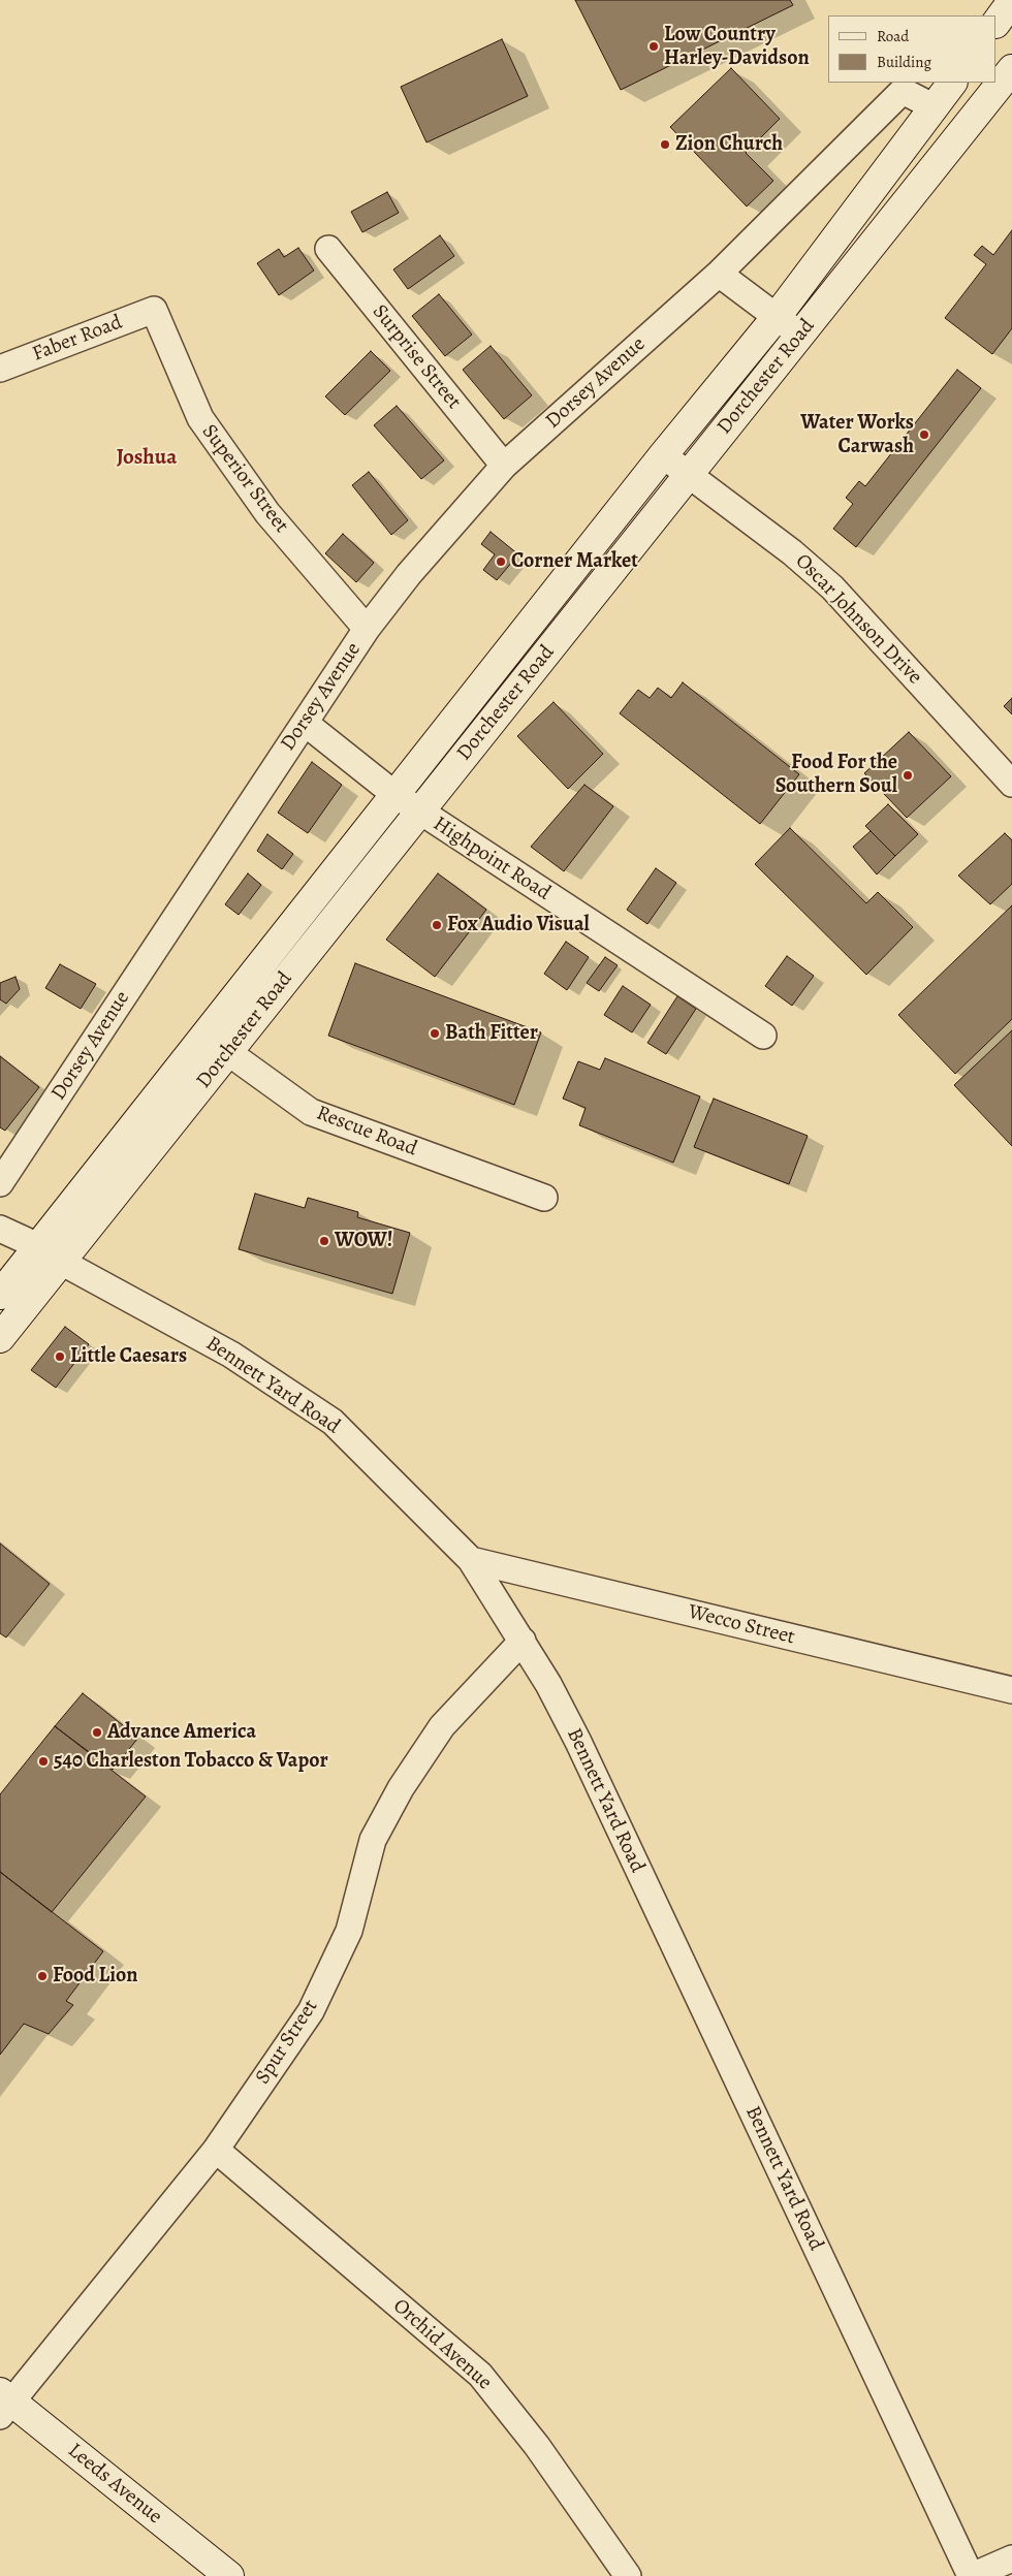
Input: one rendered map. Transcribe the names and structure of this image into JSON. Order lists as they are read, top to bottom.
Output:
{
  "streets": {
    "main road": ["Dorchester Road", "Leeds Avenue"],
    "street": [
      "Faber Road",
      "Surprise Street",
      "Dorsey Avenue",
      "Superior Street",
      "Oscar Johnson Drive",
      "Highpoint Road",
      "Rescue Road",
      "Bennett Yard Road",
      "Wecco Street",
      "Spur Street",
      "Orchid Avenue"
    ]
  },
  "crossings": [
    ["Faber Road", "Superior Street"],
    ["Surprise Street", "Dorsey Avenue"],
    ["Dorchester Road", "Dorsey Avenue"],
    ["Dorchester Road", "Oscar Johnson Drive"],
    ["Dorchester Road", "Highpoint Road"],
    ["Dorchester Road", "Rescue Road"],
    ["Dorchester Road", "Bennett Yard Road"],
    ["Dorsey Avenue", "Superior Street"],
    ["Dorsey Avenue", "Highpoint Road"],
    ["Bennett Yard Road", "Wecco Street"],
    ["Bennett Yard Road", "Spur Street"],
    ["Spur Street", "Orchid Avenue"],
    ["Spur Street", "Leeds Avenue"]
  ],
  "districts": ["Joshua"],
  "places": [
    "Low Country Harley-Davidson",
    "Zion Church",
    "Water Works Carwash",
    "Corner Market",
    "Food For the Southern Soul",
    "Fox Audio Visual",
    "Bath Fitter",
    "WOW!",
    "Little Caesars",
    "Advance America",
    "540 Charleston Tobacco & Vapor",
    "Food Lion"
  ],
  "legend": ["Road", "Building"]
}
